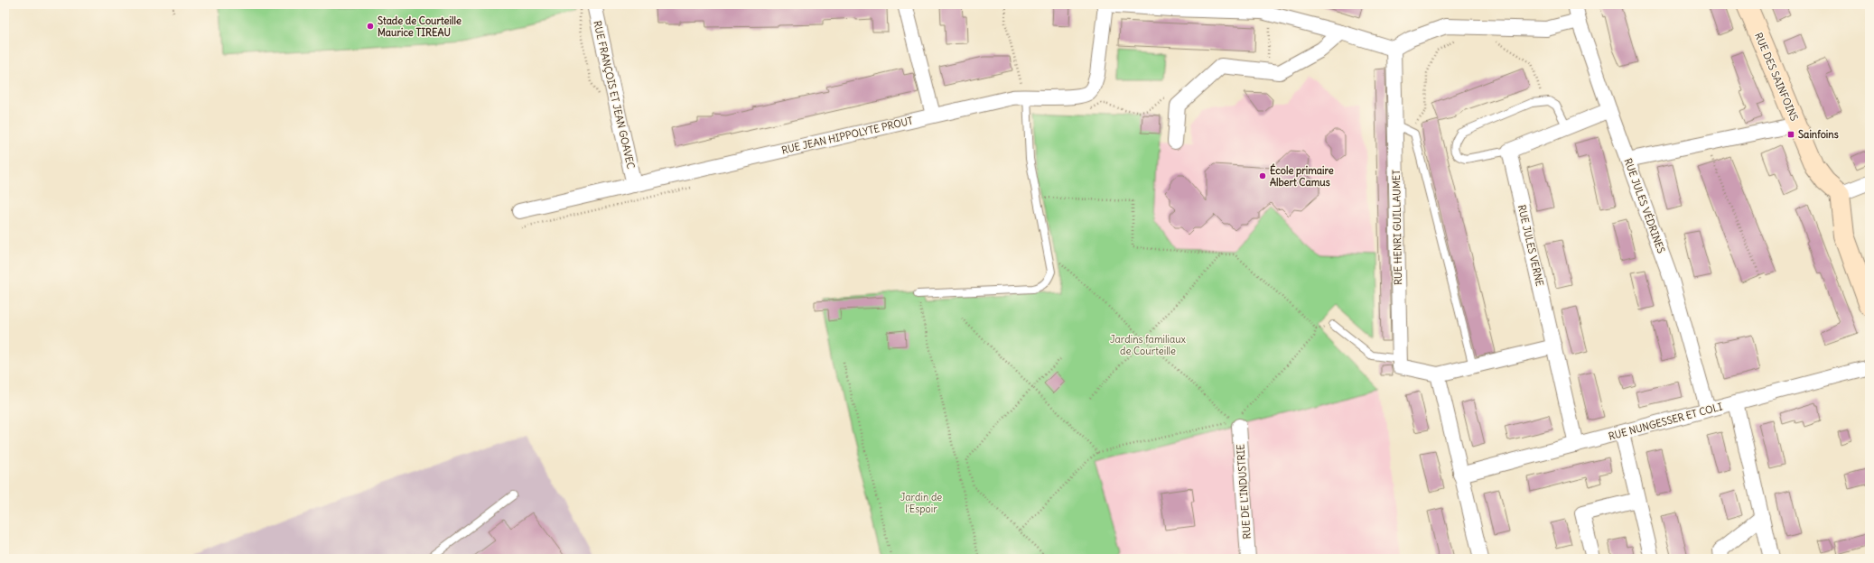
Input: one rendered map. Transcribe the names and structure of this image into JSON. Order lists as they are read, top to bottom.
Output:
{
  "streets": {
    "street": [
      "RUE DES SAINFOINS",
      "RUE FRANÇOIS ET JEAN GOAVEC",
      "RUE JEAN HIPPOLYTE PROUT",
      "RUE JULES VÉDRINES",
      "RUE HENRI GUILLAUMET",
      "RUE JULES VERNE",
      "RUE NUNGESSER ET COLI",
      "RUE DE L'INDUSTRIE"
    ]
  },
  "crossings": [
    ["RUE FRANÇOIS ET JEAN GOAVEC", "RUE JEAN HIPPOLYTE PROUT"],
    ["RUE JULES VÉDRINES", "RUE NUNGESSER ET COLI"],
    ["RUE JULES VERNE", "RUE NUNGESSER ET COLI"]
  ],
  "parks": ["Jardins familiaux de Courteille", "Jardin de l'Espoir"],
  "places": {
    "other": ["Stade de Courteille Maurice TIREAU", "École primaire Albert Camus"],
    "transit": ["Sainfoins"]
  }
}
